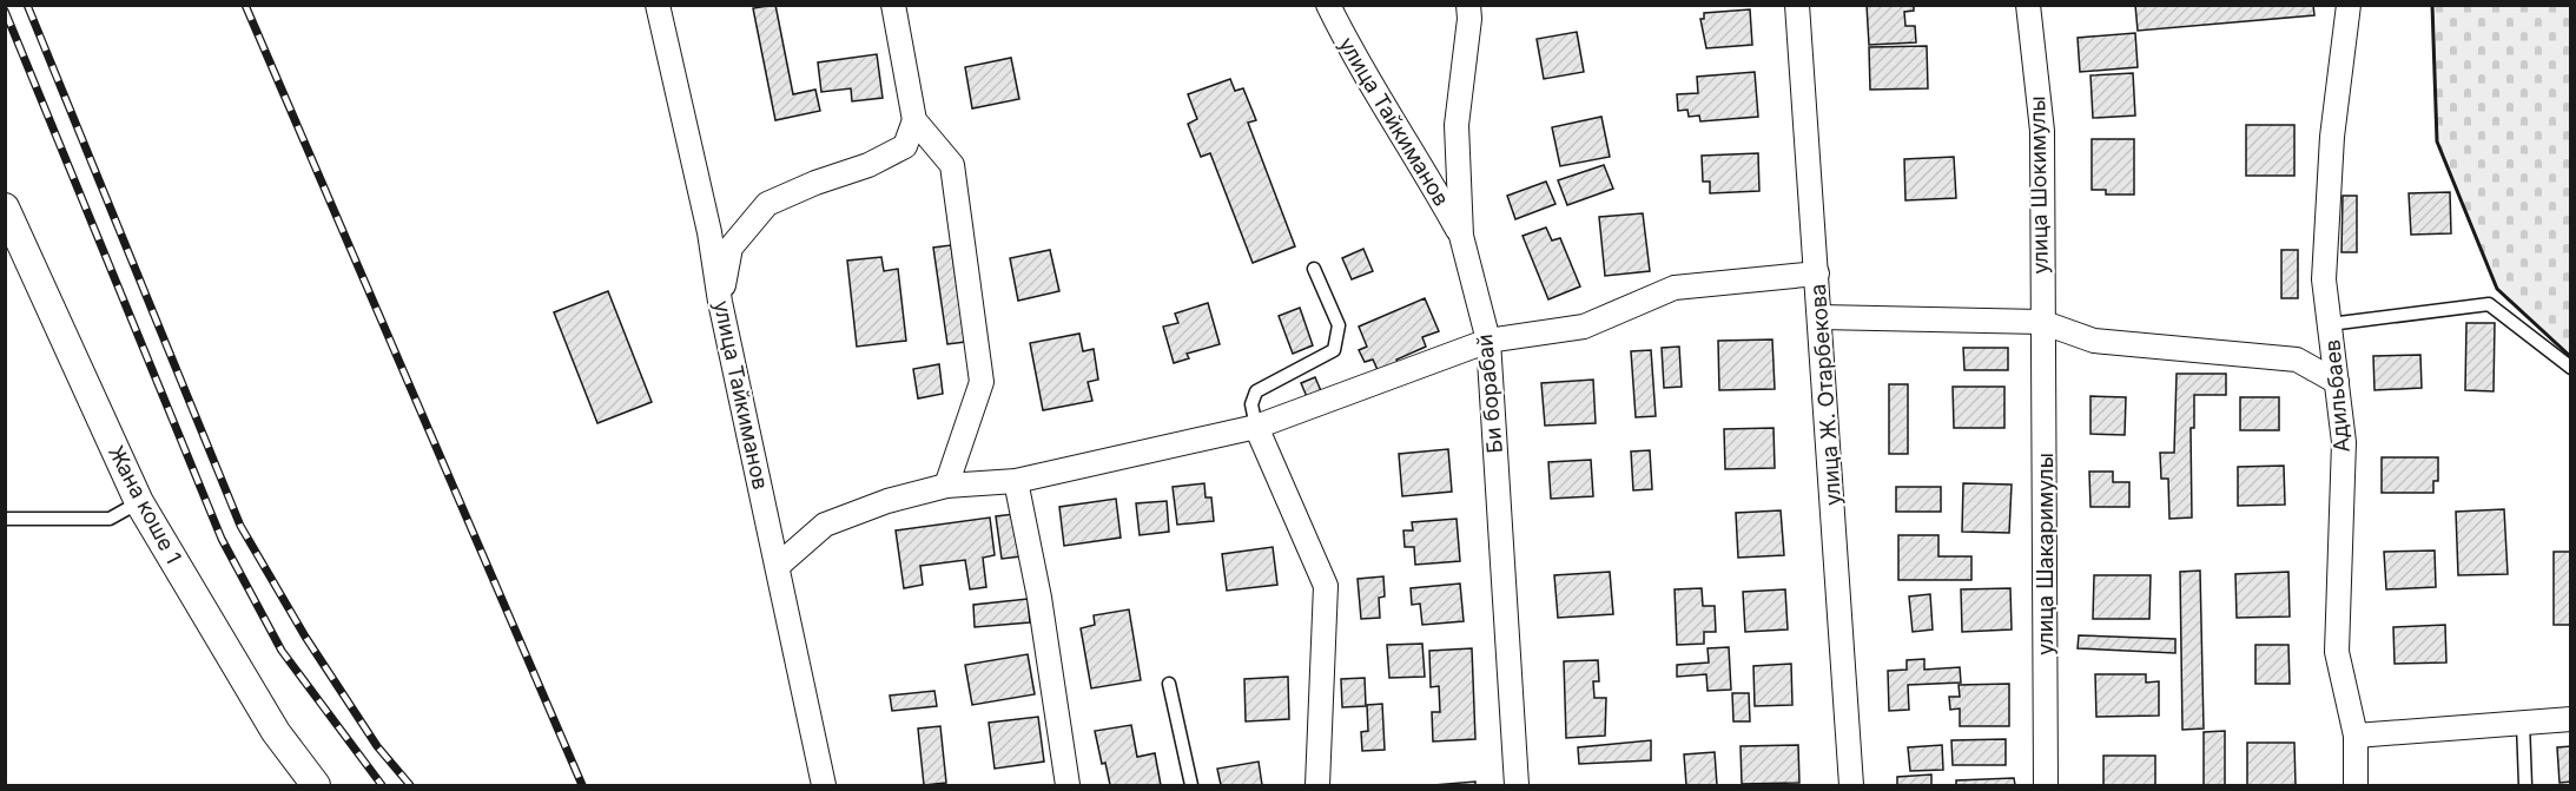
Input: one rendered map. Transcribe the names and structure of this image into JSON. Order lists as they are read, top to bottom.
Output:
{
  "streets": {
    "street": [
      "улица Тайкиманов",
      "улица Шокимулы",
      "Би борабай",
      "улица Ж. Отарбекова",
      "Адильбаев",
      "Жана коше 1",
      "улица Шакаримулы"
    ]
  },
  "crossings": [
    ["улица Тайкиманов", "Би борабай"],
    ["улица Шокимулы", "улица Шакаримулы"]
  ]
}
